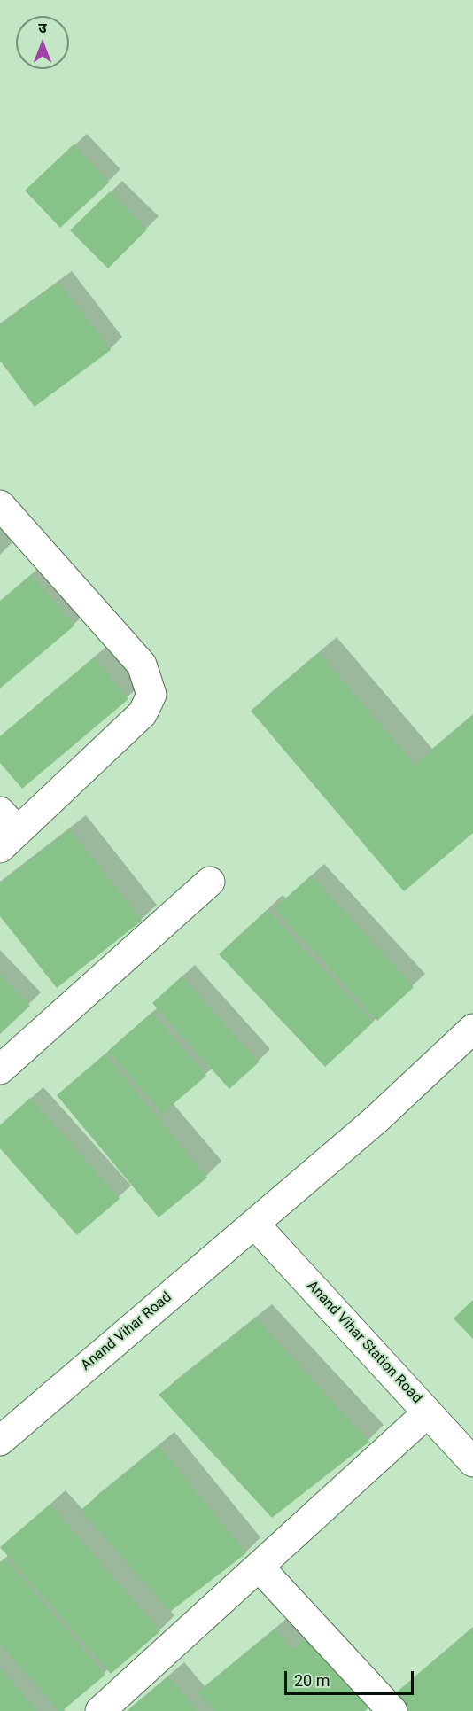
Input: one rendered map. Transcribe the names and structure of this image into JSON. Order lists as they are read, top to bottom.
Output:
{
  "streets": {
    "street": ["Anand Vihar Road", "Anand Vihar Station Road"]
  },
  "crossings": [
    ["Anand Vihar Road", "Anand Vihar Station Road"]
  ],
  "scale_bar": "20 m",
  "north": "top"
}
